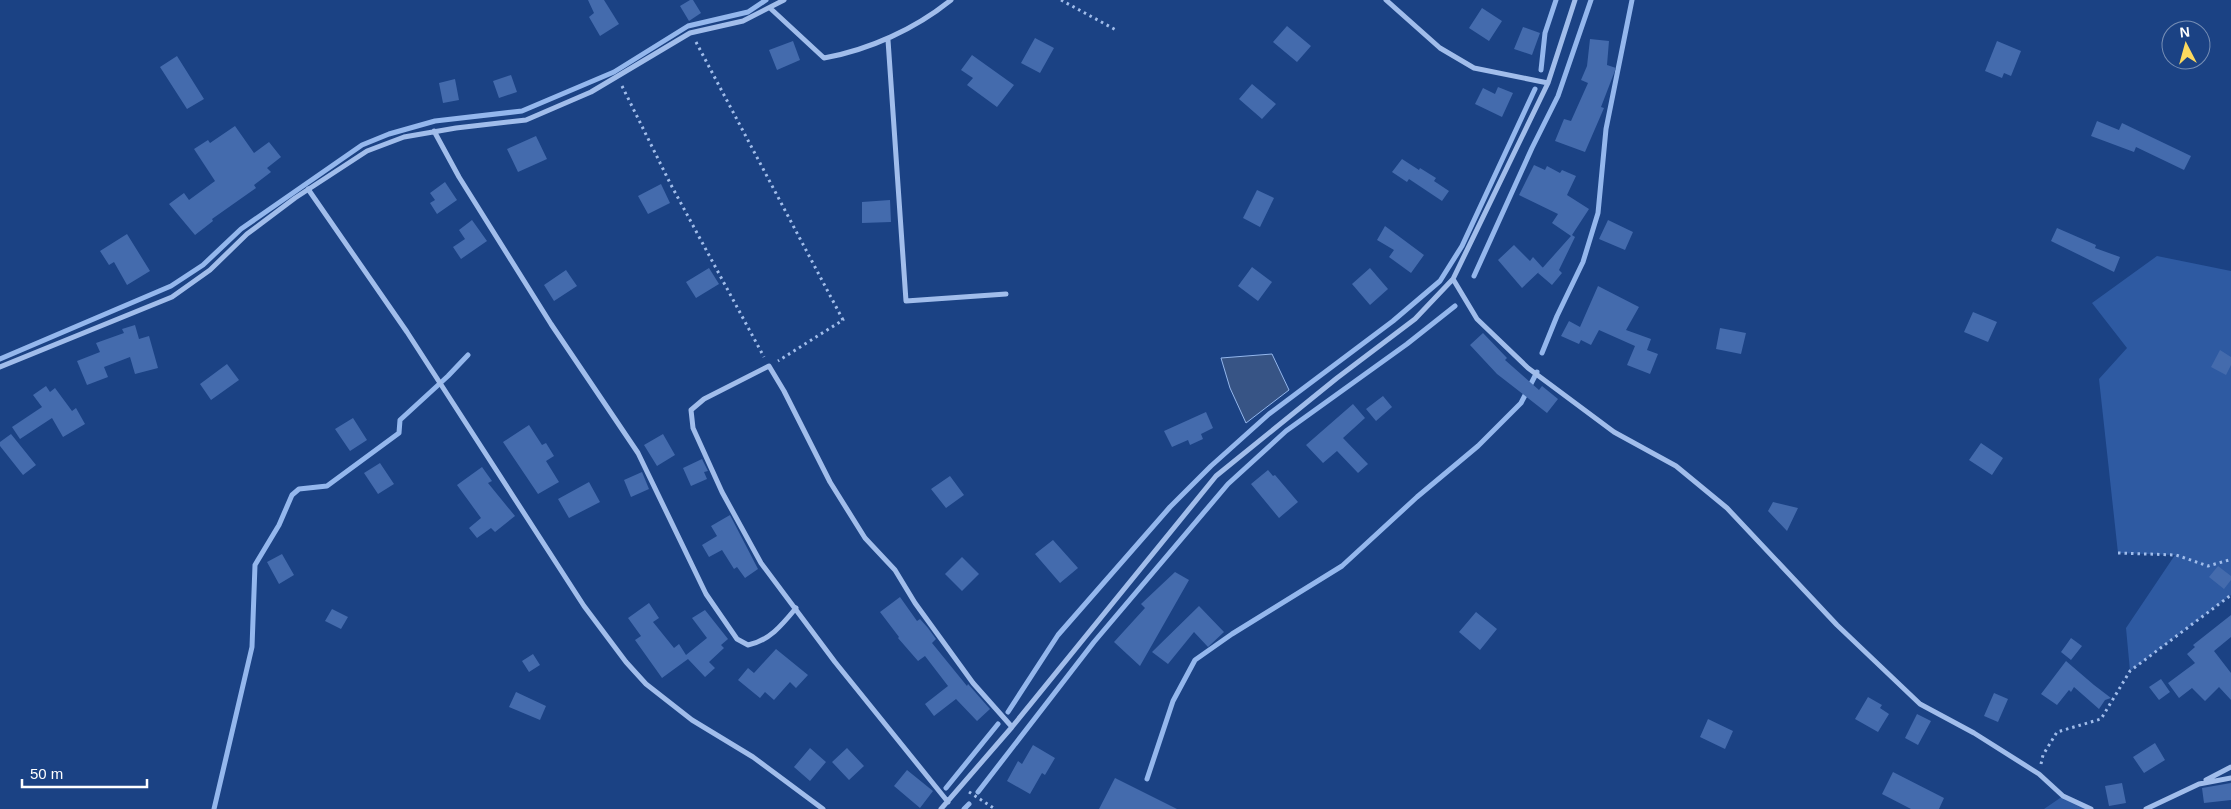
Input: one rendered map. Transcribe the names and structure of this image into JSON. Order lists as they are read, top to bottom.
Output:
{
  "scale_bar": "50 m",
  "north": "top"
}
